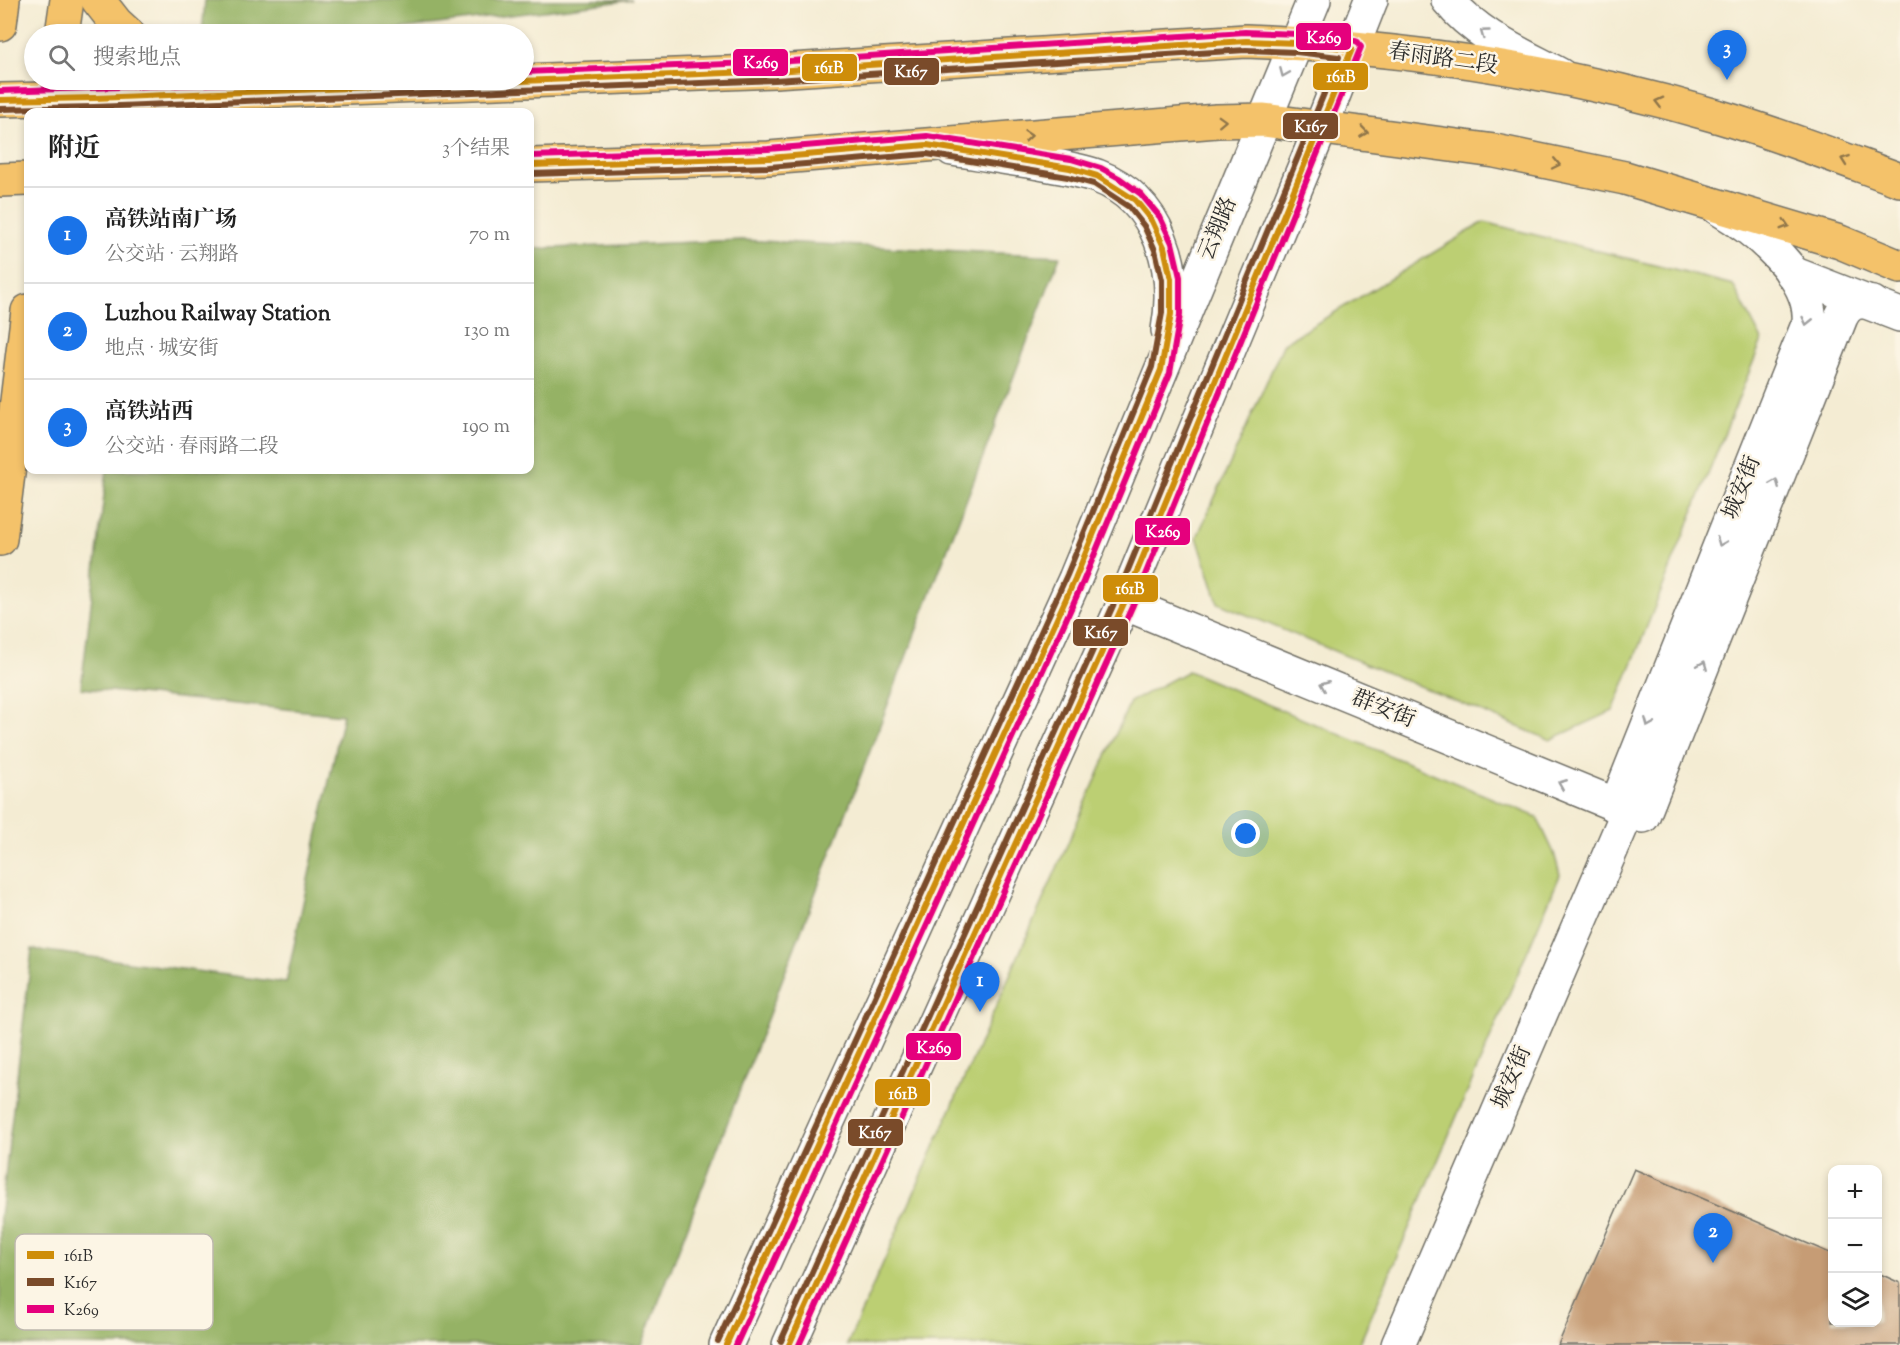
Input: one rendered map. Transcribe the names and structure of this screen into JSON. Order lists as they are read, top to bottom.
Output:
{
  "streets": {
    "main road": ["春雨路二段"],
    "street": ["云翔路", "城安街", "群安街"]
  },
  "crossings": [
    ["春雨路二段", "云翔路"],
    ["城安街", "群安街"]
  ],
  "one_way": ["群安街"],
  "lines": ["transit line K269", "transit line 161B", "transit line K167"],
  "legend": ["161B", "K167", "K269"],
  "page": {
    "search": "搜索地点",
    "pins": ["3", "1", "2"],
    "heading": ["附近", "3个结果"],
    "list": [
      {
        "mark": "1",
        "name": "高铁站南广场",
        "note": "公交站 · 云翔路",
        "value": "70 m"
      },
      {
        "mark": "2",
        "name": "Luzhou Railway Station",
        "note": "地点 · 城安街",
        "value": "130 m"
      },
      {
        "mark": "3",
        "name": "高铁站西",
        "note": "公交站 · 春雨路二段",
        "value": "190 m"
      }
    ],
    "map_buttons": ["+", "−"]
  }
}
